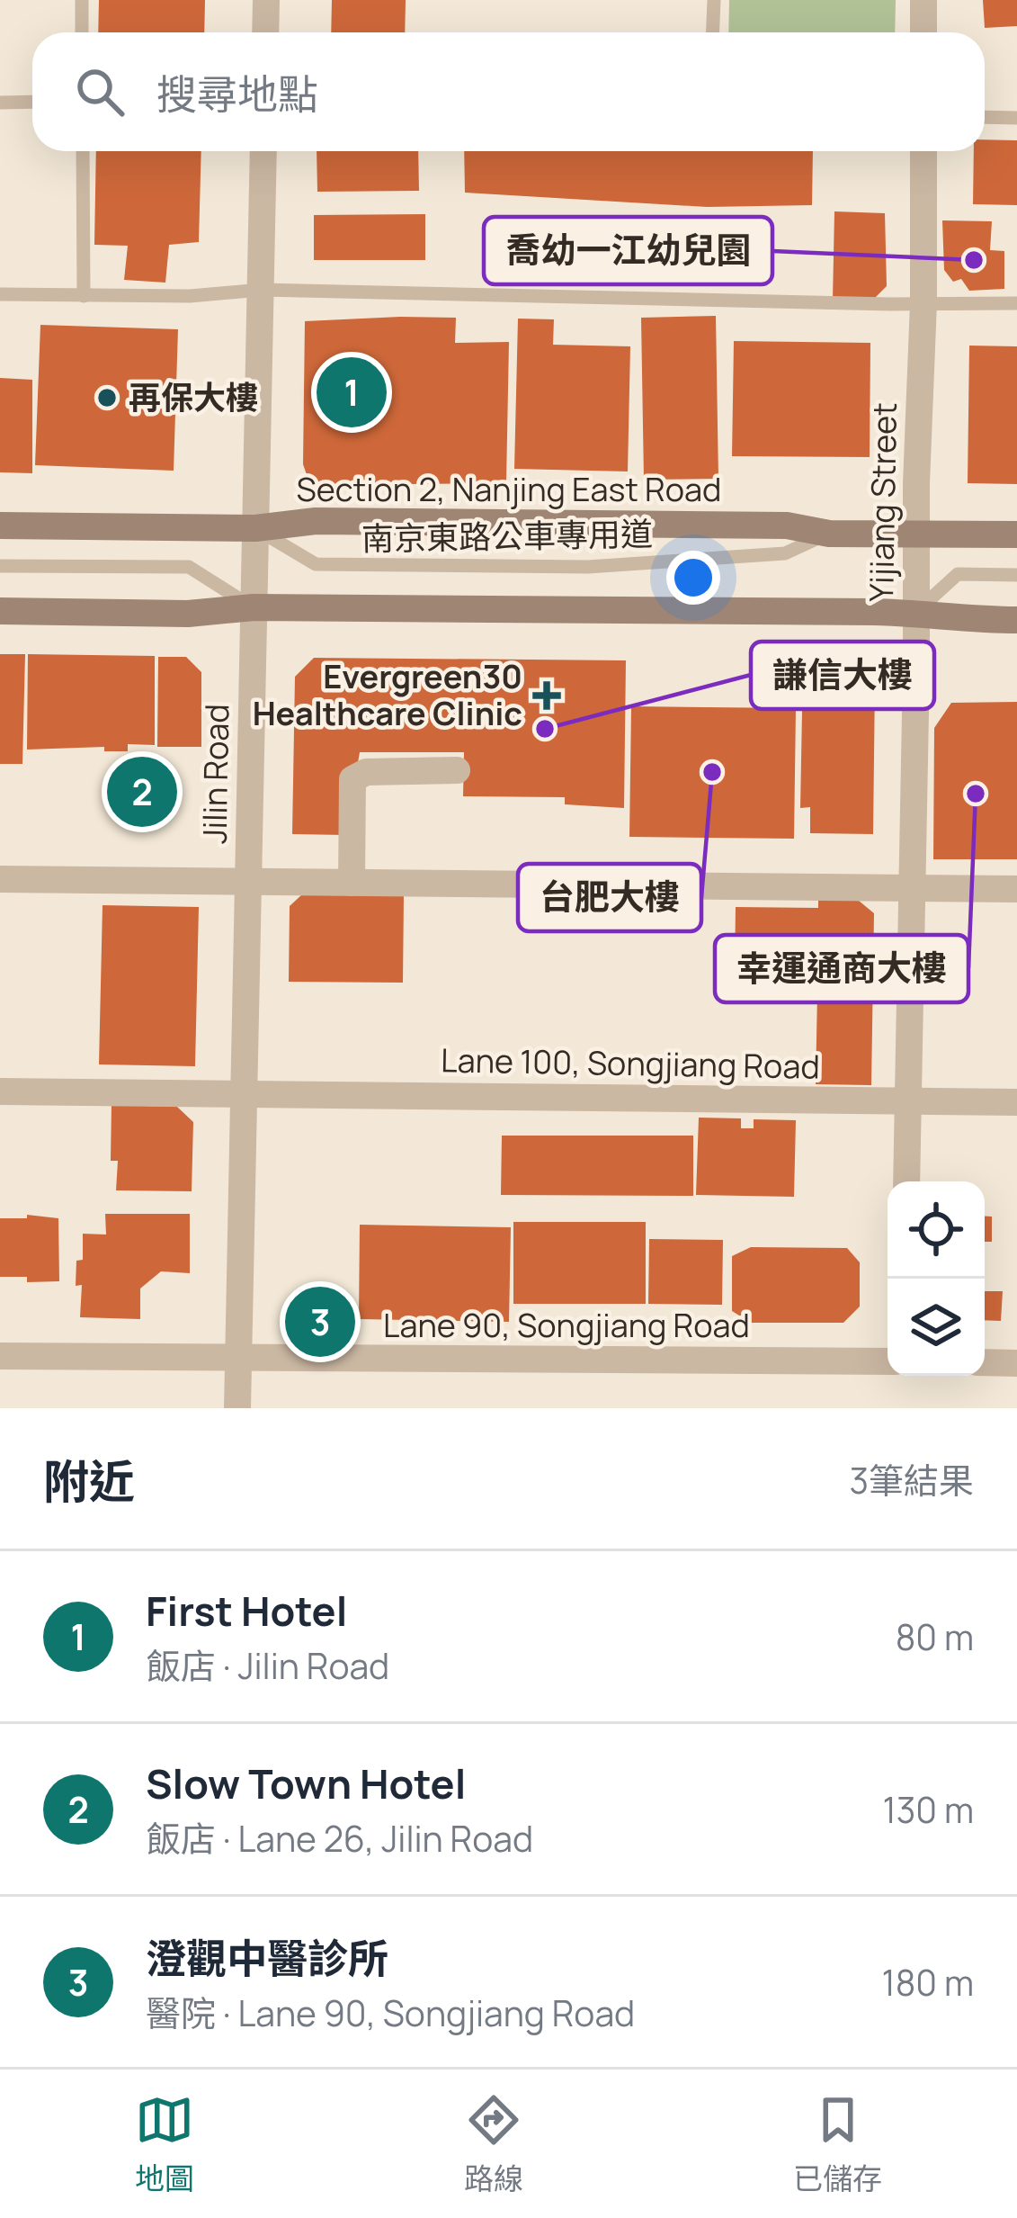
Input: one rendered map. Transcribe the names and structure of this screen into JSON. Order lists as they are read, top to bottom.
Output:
{
  "streets": {
    "main road": ["Section 2, Nanjing East Road"],
    "street": [
      "Yijiang Street",
      "Jilin Road",
      "Lane 100, Songjiang Road",
      "Lane 90, Songjiang Road"
    ],
    "lane": ["南京東路公車專用道"]
  },
  "crossings": [
    ["Section 2, Nanjing East Road", "Yijiang Street"],
    ["Section 2, Nanjing East Road", "南京東路公車專用道"],
    ["Section 2, Nanjing East Road", "Jilin Road"],
    ["Yijiang Street", "Lane 100, Songjiang Road"],
    ["南京東路公車專用道", "Jilin Road"],
    ["Jilin Road", "Lane 100, Songjiang Road"],
    ["Jilin Road", "Lane 90, Songjiang Road"]
  ],
  "places": {
    "other": [
      "喬幼一江幼兒園",
      "再保大樓",
      "謙信大樓",
      "台肥大樓",
      "幸運通商大樓"
    ],
    "health": ["Evergreen30 Healthcare Clinic"]
  },
  "page": {
    "search": "搜尋地點",
    "pins": ["1", "2", "3"],
    "heading": ["附近", "3筆結果"],
    "list": [
      {
        "mark": "1",
        "name": "First Hotel",
        "note": "飯店 · Jilin Road",
        "value": "80 m"
      },
      {
        "mark": "2",
        "name": "Slow Town Hotel",
        "note": "飯店 · Lane 26, Jilin Road",
        "value": "130 m"
      },
      {
        "mark": "3",
        "name": "澄觀中醫診所",
        "note": "醫院 · Lane 90, Songjiang Road",
        "value": "180 m"
      }
    ],
    "nav": ["地圖", "路線", "已儲存"]
  }
}
